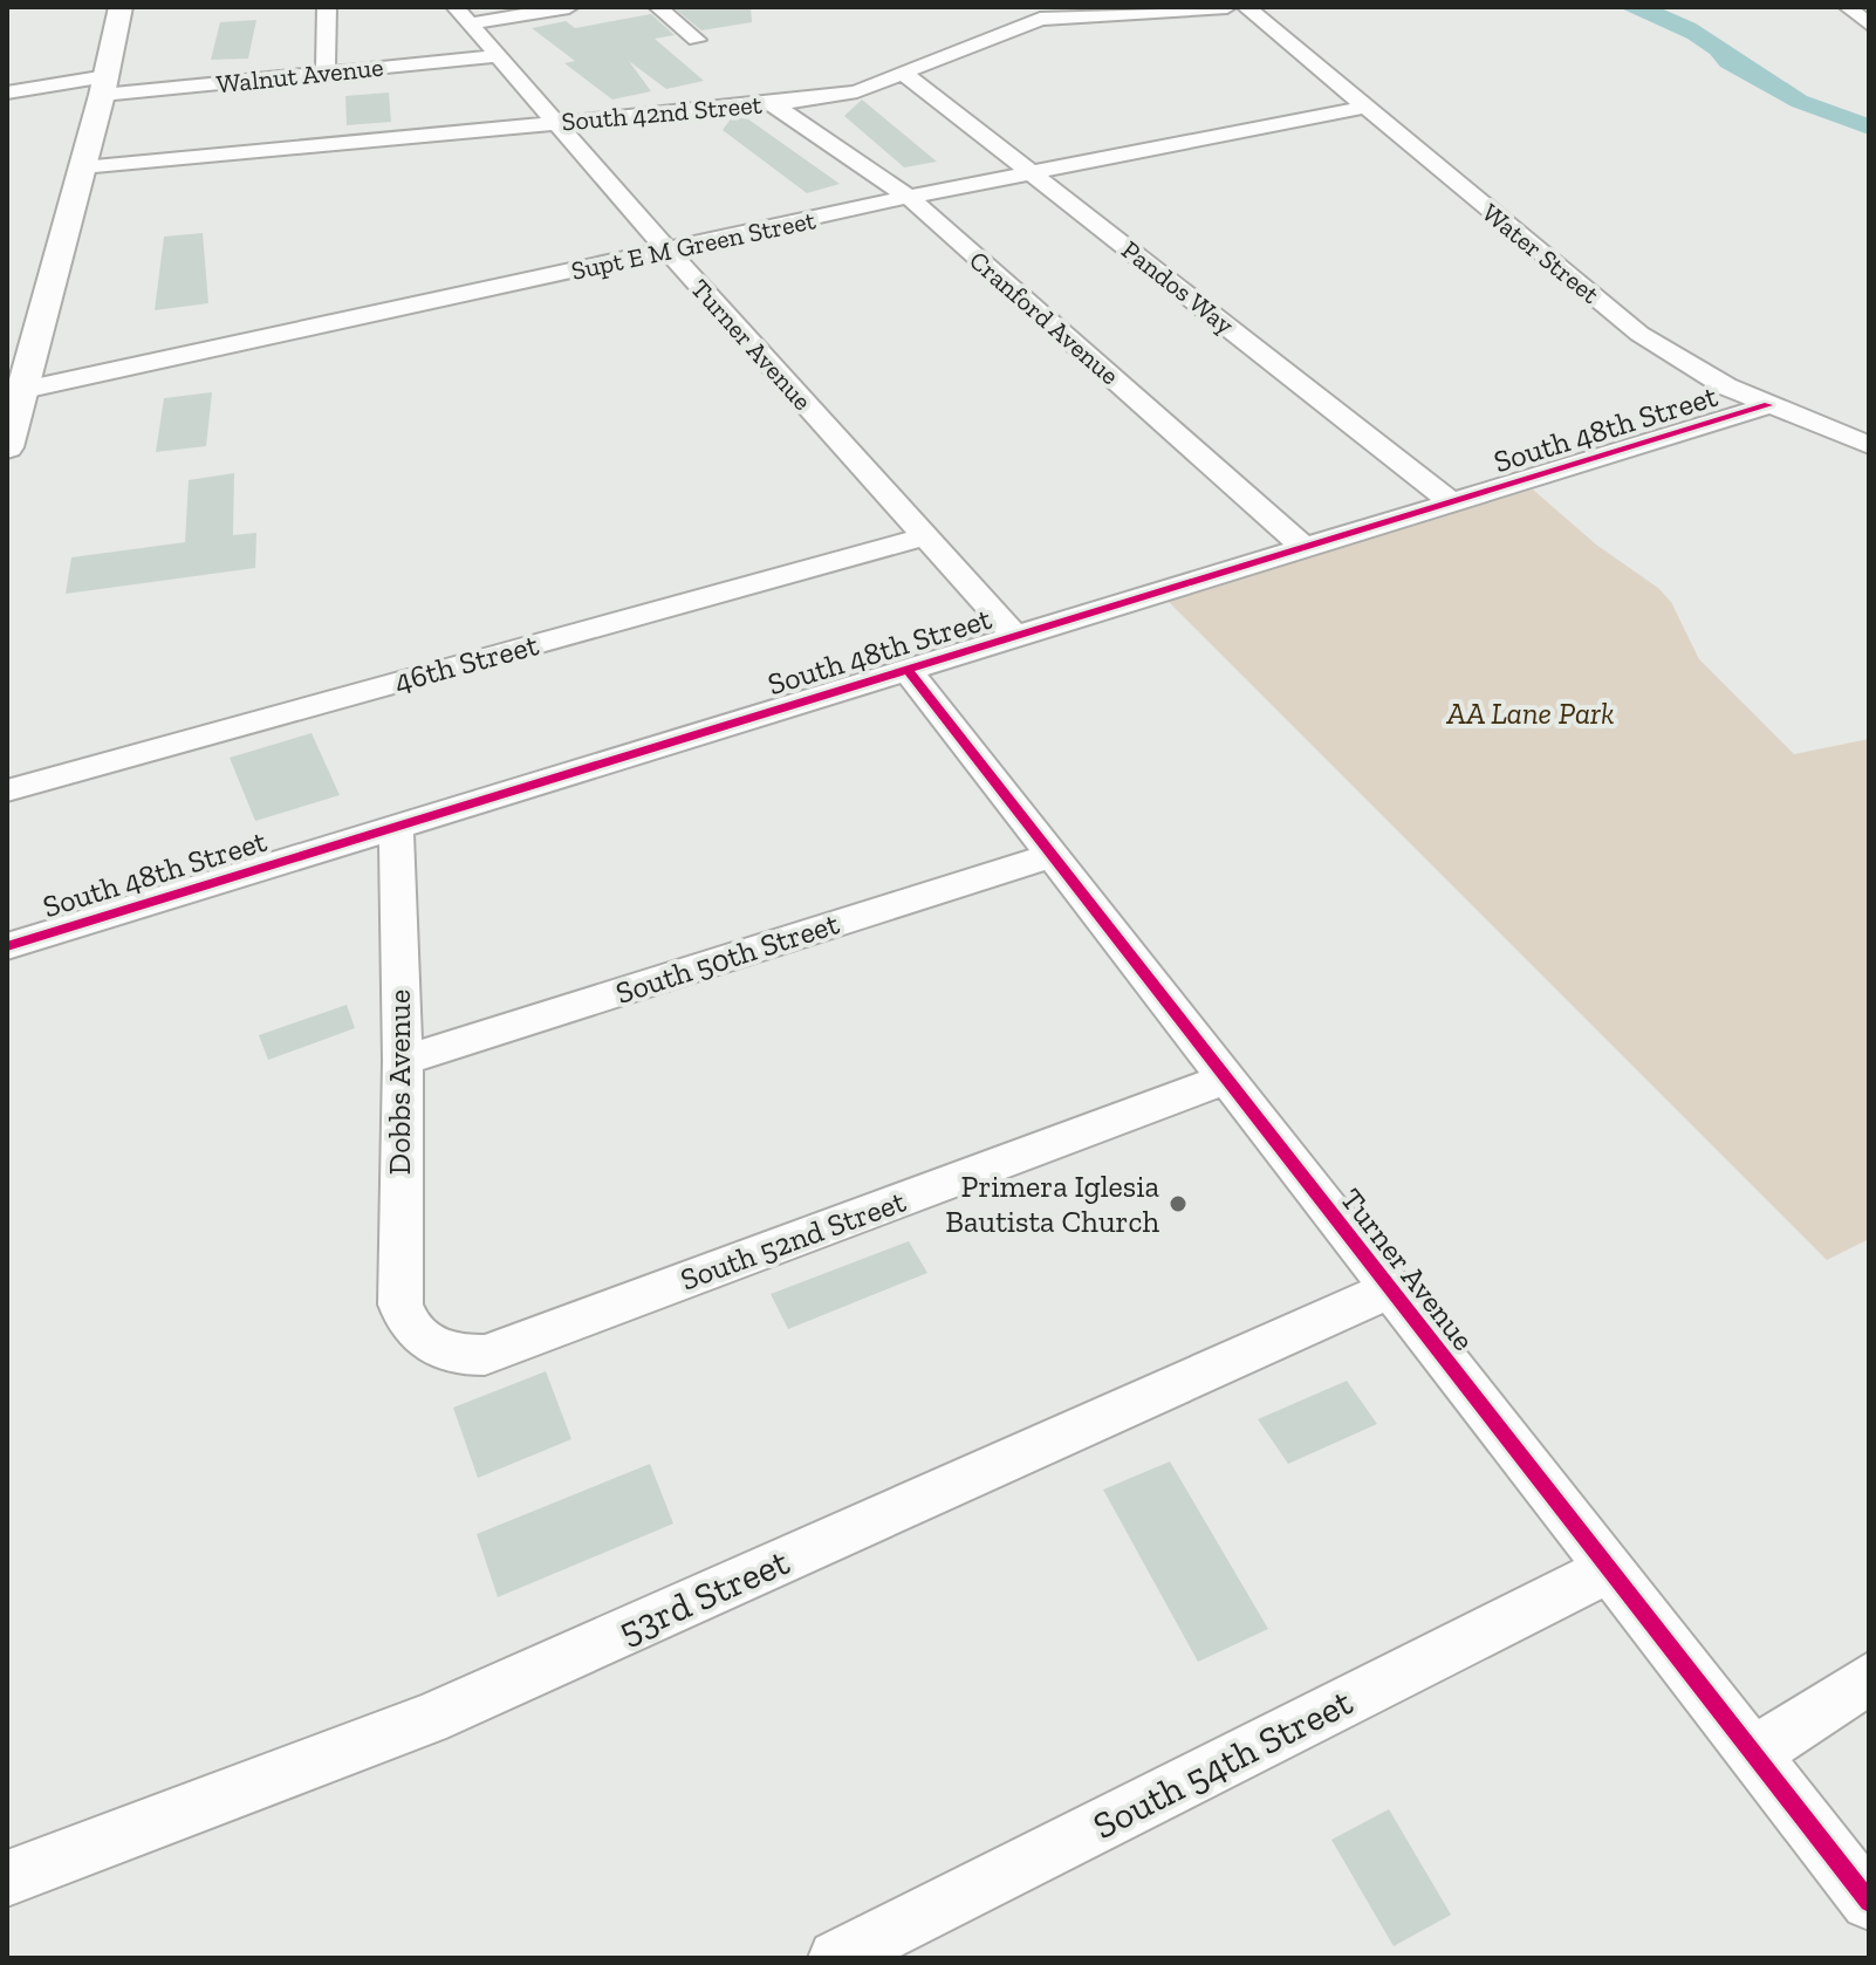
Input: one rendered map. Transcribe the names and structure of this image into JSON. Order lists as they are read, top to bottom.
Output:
{
  "streets": {
    "street": [
      "Walnut Avenue",
      "South 42nd Street",
      "Supt E M Green Street",
      "Water Street",
      "Pandos Way",
      "Cranford Avenue",
      "Turner Avenue",
      "South 48th Street",
      "46th Street",
      "South 50th Street",
      "Dobbs Avenue",
      "South 52nd Street",
      "53rd Street",
      "South 54th Street"
    ]
  },
  "crossings": [
    ["Walnut Avenue", "Turner Avenue"],
    ["South 42nd Street", "Pandos Way"],
    ["South 42nd Street", "Cranford Avenue"],
    ["South 42nd Street", "Turner Avenue"],
    ["Supt E M Green Street", "Water Street"],
    ["Supt E M Green Street", "Pandos Way"],
    ["Supt E M Green Street", "Cranford Avenue"],
    ["Supt E M Green Street", "Turner Avenue"],
    ["Water Street", "South 48th Street"],
    ["Pandos Way", "South 48th Street"],
    ["Cranford Avenue", "South 48th Street"],
    ["Turner Avenue", "South 48th Street"],
    ["Turner Avenue", "46th Street"],
    ["Turner Avenue", "South 50th Street"],
    ["Turner Avenue", "South 52nd Street"],
    ["Turner Avenue", "53rd Street"],
    ["Turner Avenue", "South 54th Street"],
    ["South 48th Street", "Dobbs Avenue"],
    ["South 50th Street", "Dobbs Avenue"],
    ["Dobbs Avenue", "South 52nd Street"]
  ],
  "parks": ["AA Lane Park"],
  "places": ["Primera Iglesia Bautista Church"]
}
